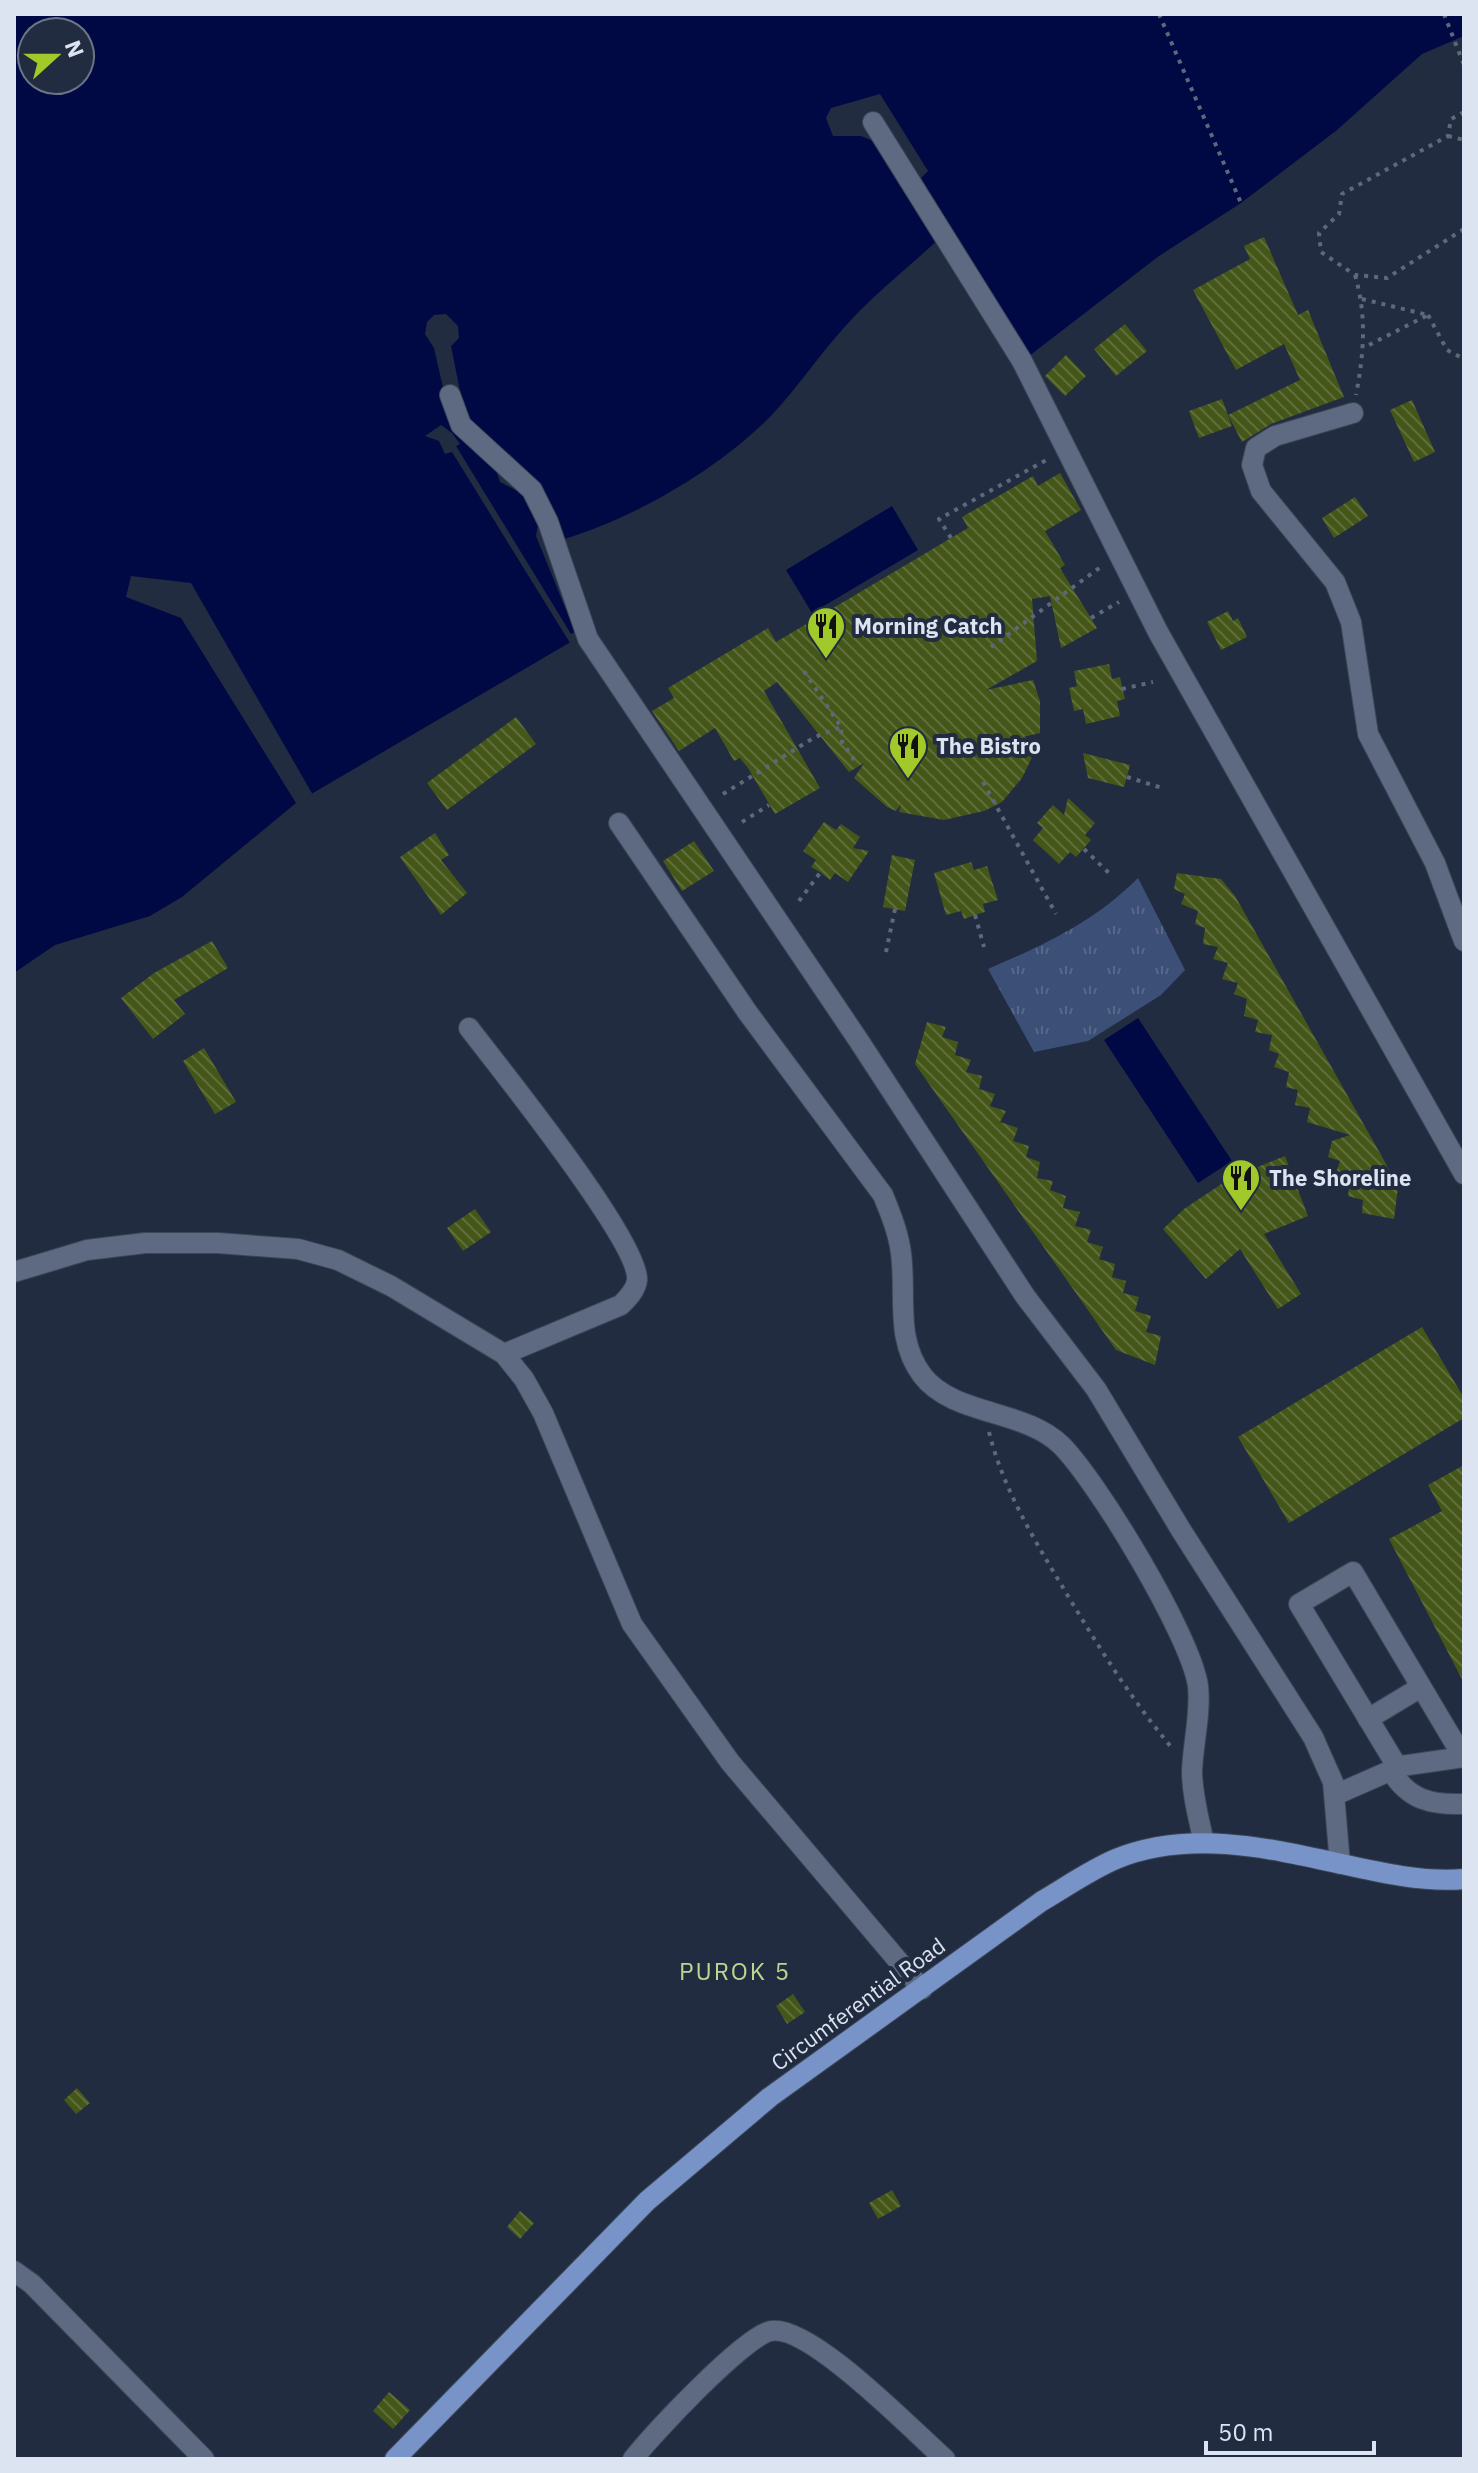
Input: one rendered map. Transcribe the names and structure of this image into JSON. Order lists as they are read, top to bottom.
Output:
{
  "streets": {
    "main road": ["Circumferential Road"]
  },
  "districts": ["PUROK 5"],
  "places": {
    "restaurant": ["Morning Catch", "The Bistro", "The Shoreline"]
  },
  "scale_bar": "50 m",
  "north": "right"
}
